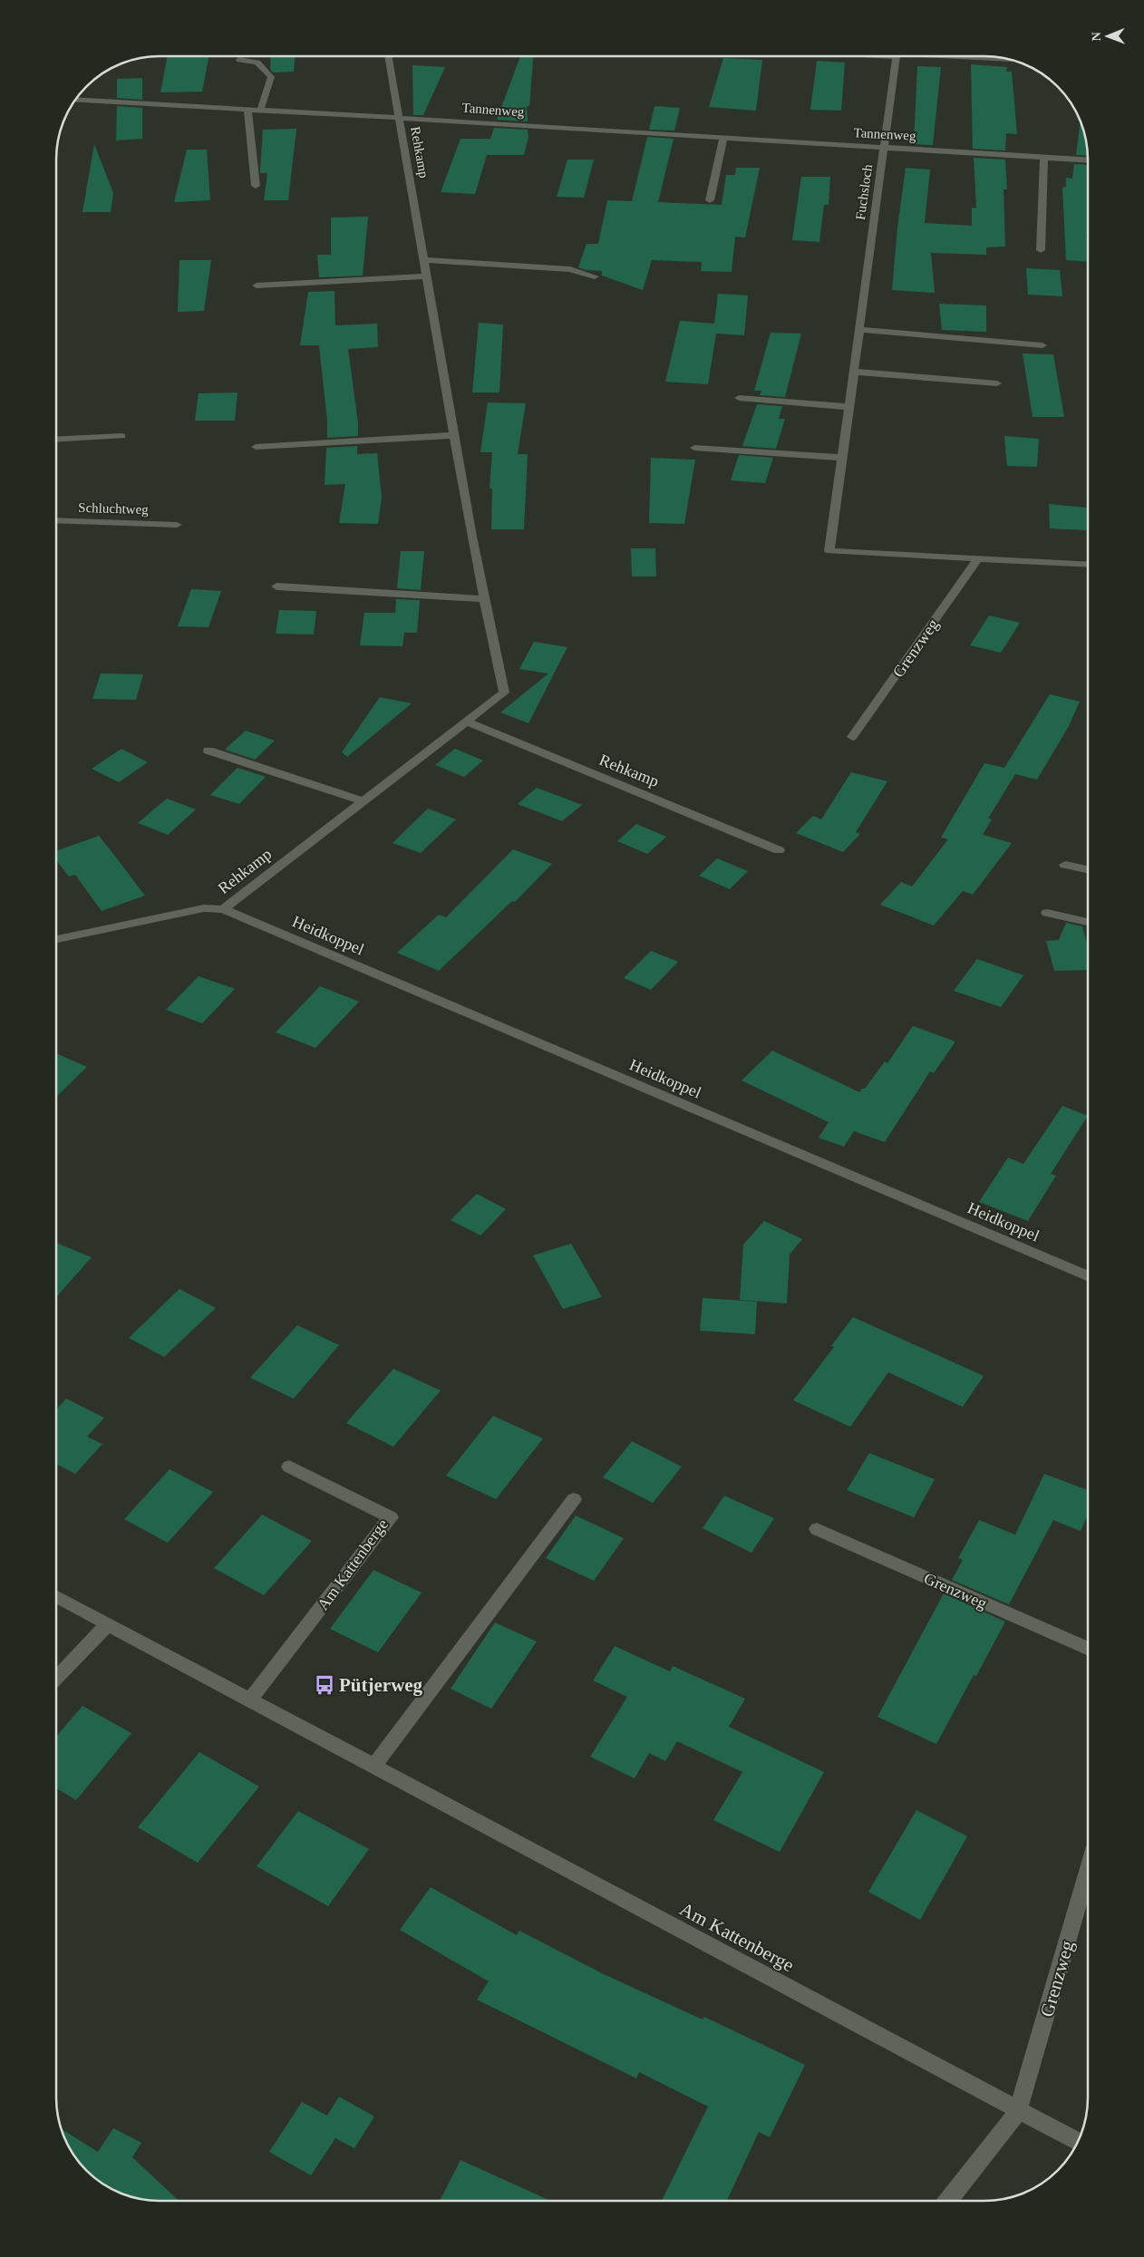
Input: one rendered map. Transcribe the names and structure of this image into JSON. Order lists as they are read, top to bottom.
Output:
{
  "streets": {
    "street": [
      "Tannenweg",
      "Rehkamp",
      "Fuchsloch",
      "Schluchtweg",
      "Grenzweg",
      "Heidkoppel",
      "Am Kattenberge"
    ]
  },
  "crossings": [
    ["Tannenweg", "Rehkamp"],
    ["Tannenweg", "Fuchsloch"],
    ["Rehkamp", "Heidkoppel"],
    ["Fuchsloch", "Grenzweg"],
    ["Grenzweg", "Am Kattenberge"]
  ],
  "places": {
    "bus stop": ["Pütjerweg"]
  },
  "north": "left"
}
